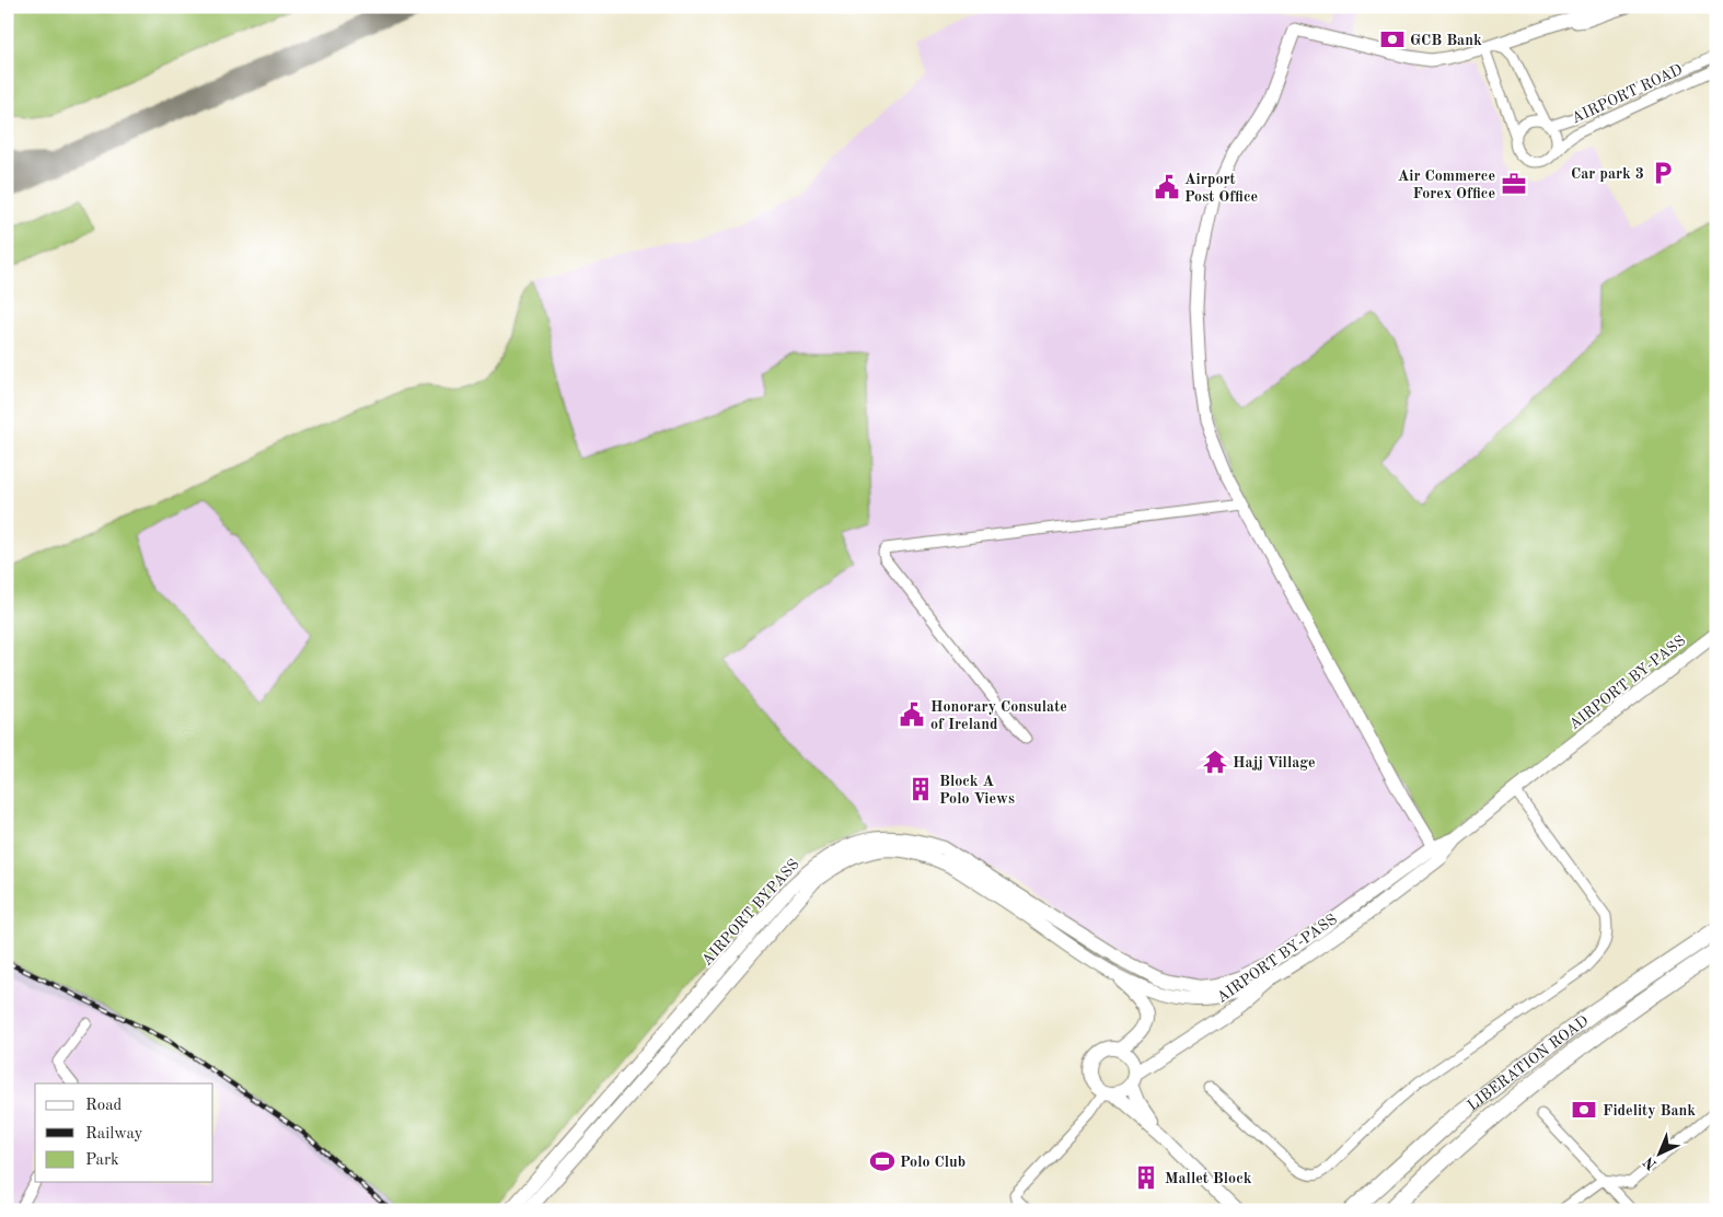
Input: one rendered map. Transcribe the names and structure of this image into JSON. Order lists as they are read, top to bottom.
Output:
{
  "streets": {
    "highway": ["LIBERATION ROAD"],
    "main road": ["AIRPORT BY-PASS", "AIRPORT BYPASS"],
    "street": ["AIRPORT ROAD"]
  },
  "crossings": [
    ["AIRPORT BY-PASS", "AIRPORT BYPASS"]
  ],
  "places": {
    "bank": ["GCB Bank", "Fidelity Bank"],
    "parking": ["Car park 3"],
    "office": ["Air Commerce Forex Office"],
    "public building": ["Airport Post Office", "Honorary Consulate of Ireland"],
    "temple": ["Hajj Village"],
    "building": ["Block A Polo Views", "Mallet Block"],
    "sports": ["Polo Club"]
  },
  "legend": ["Road", "Railway", "Park"],
  "north": "bottom left"
}
